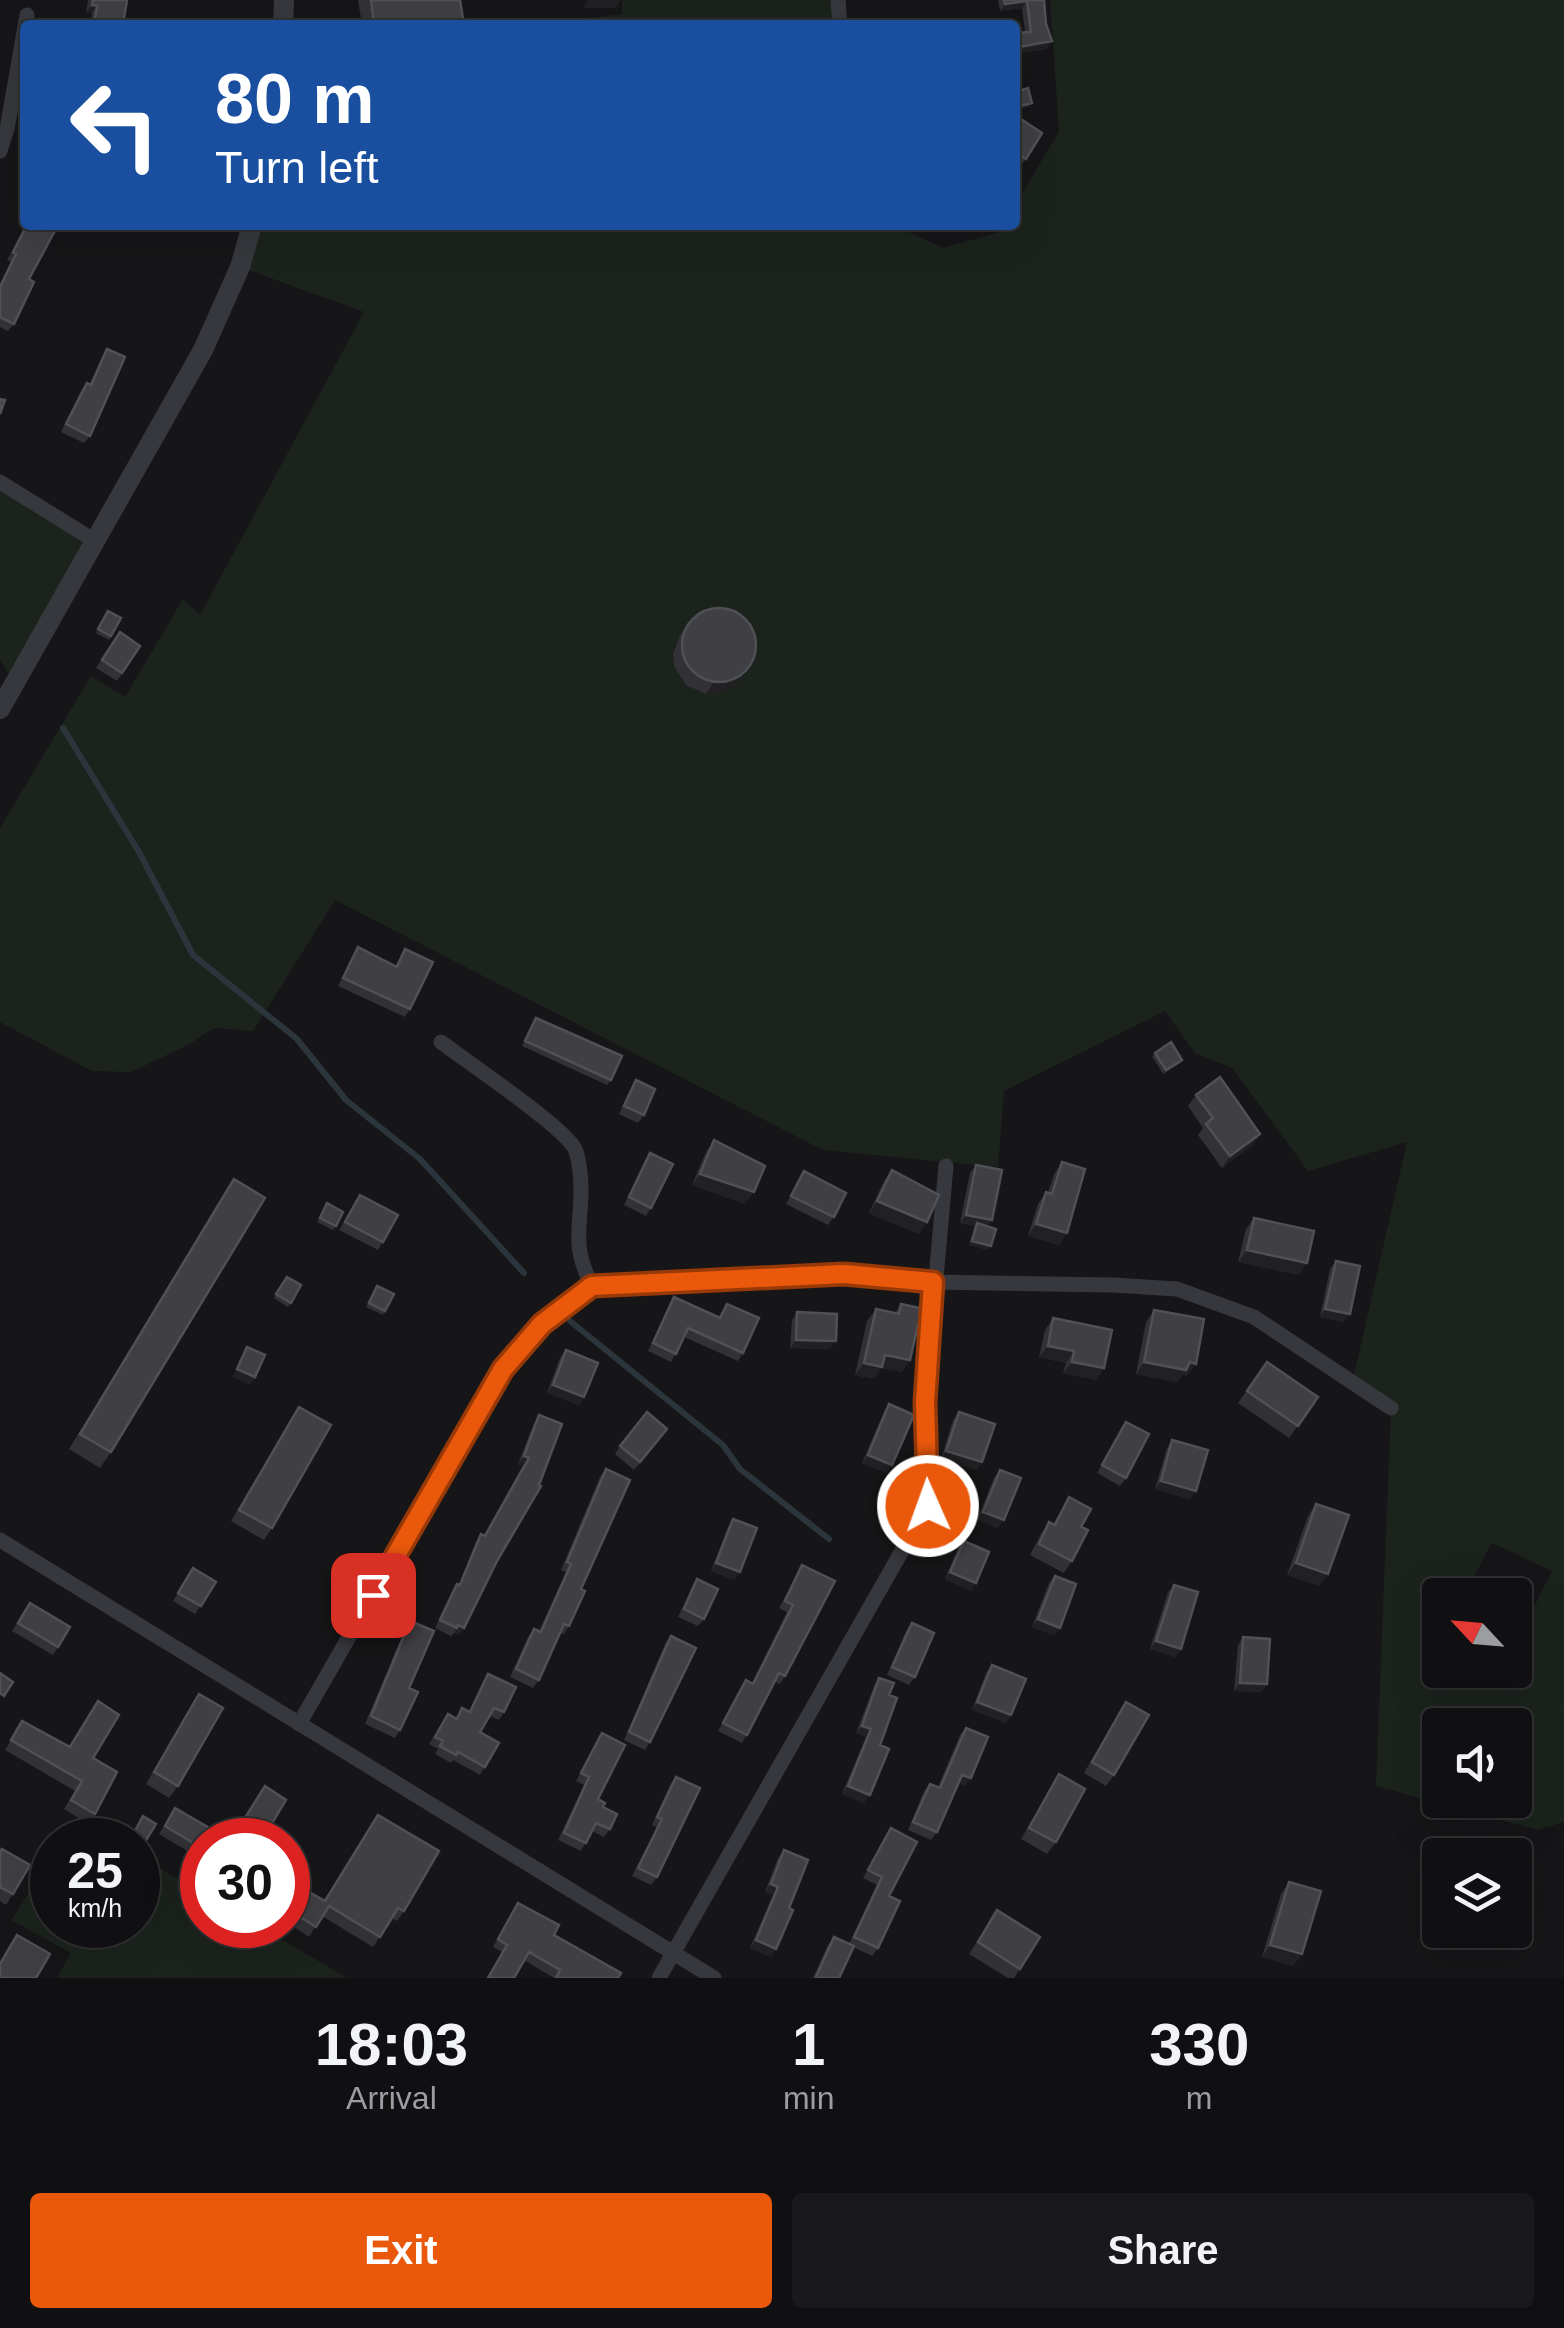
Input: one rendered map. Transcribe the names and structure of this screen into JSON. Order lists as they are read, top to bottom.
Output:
{
  "north": "top left",
  "page": {
    "turn": ["80 m", "Turn left"],
    "speed": "25 km/h",
    "limit": "30",
    "eta": [
      "18:03",
      "Arrival",
      "1",
      "min",
      "330",
      "m"
    ],
    "buttons": ["Exit", "Share"]
  }
}
